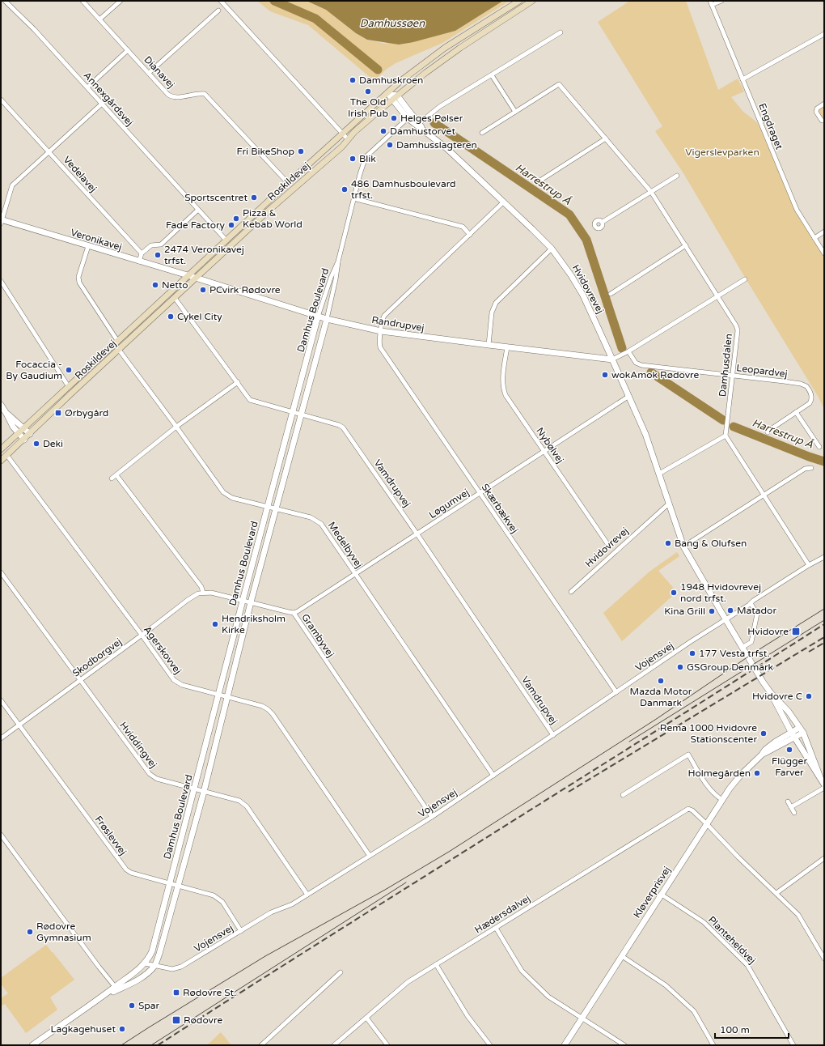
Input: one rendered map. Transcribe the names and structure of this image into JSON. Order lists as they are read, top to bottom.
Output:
{
  "streets": {
    "main road": ["Roskildevej"],
    "street": [
      "Dianavej",
      "Annexgårdsvej",
      "Engdraget",
      "Vedelavej",
      "Veronikavej",
      "Hvidovrevej",
      "Damhus Boulevard",
      "Randrupvej",
      "Damhusdalen",
      "Leopardvej",
      "Nybølvej",
      "Vamdrupvej",
      "Løgumvej",
      "Skærbækvej",
      "Medelbyvej",
      "Grambyvej",
      "Agerskovvej",
      "Vojensvej",
      "Skodborgvej",
      "Hviddingvej",
      "Frøslevvej",
      "Kløverprisvej",
      "Hædersdalvej",
      "Planteheldvej"
    ]
  },
  "crossings": [
    ["Dianavej", "Roskildevej"],
    ["Annexgårdsvej", "Roskildevej"],
    ["Roskildevej", "Veronikavej"],
    ["Roskildevej", "Hvidovrevej"],
    ["Roskildevej", "Randrupvej"],
    ["Roskildevej", "Vamdrupvej"],
    ["Roskildevej", "Medelbyvej"],
    ["Roskildevej", "Agerskovvej"],
    ["Veronikavej", "Randrupvej"],
    ["Hvidovrevej", "Damhus Boulevard"],
    ["Hvidovrevej", "Randrupvej"],
    ["Hvidovrevej", "Løgumvej"],
    ["Hvidovrevej", "Skærbækvej"],
    ["Hvidovrevej", "Vojensvej"],
    ["Hvidovrevej", "Kløverprisvej"],
    ["Damhus Boulevard", "Randrupvej"],
    ["Damhus Boulevard", "Vamdrupvej"],
    ["Damhus Boulevard", "Medelbyvej"],
    ["Damhus Boulevard", "Grambyvej"],
    ["Damhus Boulevard", "Agerskovvej"],
    ["Damhus Boulevard", "Vojensvej"],
    ["Damhus Boulevard", "Hviddingvej"],
    ["Damhus Boulevard", "Frøslevvej"],
    ["Randrupvej", "Nybølvej"],
    ["Randrupvej", "Skærbækvej"],
    ["Damhusdalen", "Leopardvej"],
    ["Nybølvej", "Løgumvej"],
    ["Vamdrupvej", "Løgumvej"],
    ["Vamdrupvej", "Vojensvej"],
    ["Løgumvej", "Skærbækvej"],
    ["Løgumvej", "Medelbyvej"],
    ["Løgumvej", "Grambyvej"],
    ["Skærbækvej", "Vojensvej"],
    ["Medelbyvej", "Vojensvej"],
    ["Grambyvej", "Vojensvej"],
    ["Grambyvej", "Skodborgvej"],
    ["Agerskovvej", "Vojensvej"],
    ["Agerskovvej", "Skodborgvej"],
    ["Vojensvej", "Hviddingvej"],
    ["Vojensvej", "Frøslevvej"],
    ["Skodborgvej", "Hviddingvej"],
    ["Skodborgvej", "Frøslevvej"],
    ["Kløverprisvej", "Hædersdalvej"],
    ["Kløverprisvej", "Planteheldvej"]
  ],
  "water": ["Damhussøen", "Harrestrup Å"],
  "parks": ["Vigerslevparken"],
  "places": {
    "other": [
      "Damhuskroen",
      "The Old Irish Pub",
      "Helges Pølser",
      "Damhustorvet",
      "Damhusslagteren",
      "Fri BikeShop",
      "Blik",
      "486 Damhusboulevard trfst.",
      "Sportscentret",
      "Pizza & Kebab World",
      "Fade Factory",
      "2474 Veronikavej trfst.",
      "Netto",
      "PCvirk Rødovre",
      "Cykel City",
      "Focaccia - By Gaudium",
      "wokAmok Rødovre",
      "Deki",
      "Bang & Olufsen",
      "1948 Hvidovrevej nord trfst.",
      "Matador",
      "Kina Grill",
      "Hendriksholm Kirke",
      "177 Vesta trfst.",
      "GSGroup Denmark",
      "Mazda Motor Danmark",
      "Hvidovre C",
      "Rema 1000 Hvidovre Stationscenter",
      "Flügger Farver",
      "Holmegården",
      "Rødovre Gymnasium",
      "Spar",
      "Lagkagehuset"
    ],
    "transit": [
      "Ørbygård",
      "Hvidovre",
      "Rødovre St.",
      "Rødovre"
    ]
  },
  "scale_bar": "100 m"
}
